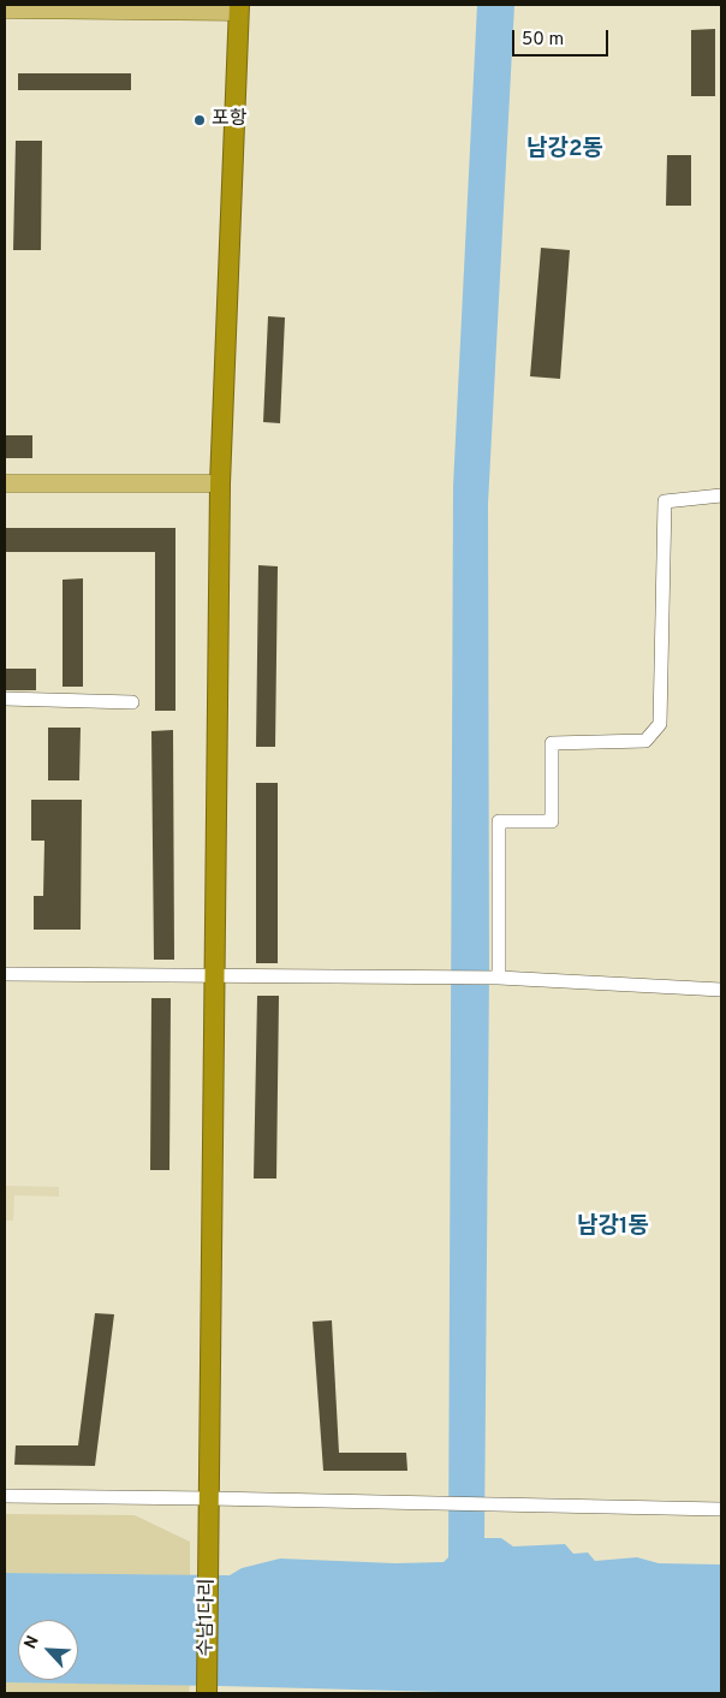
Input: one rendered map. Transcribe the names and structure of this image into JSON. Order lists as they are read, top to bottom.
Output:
{
  "streets": {
    "highway": ["수남1다리"]
  },
  "districts": ["남강2동", "남강1동"],
  "places": ["포항"],
  "scale_bar": "50 m",
  "north": "top left"
}
